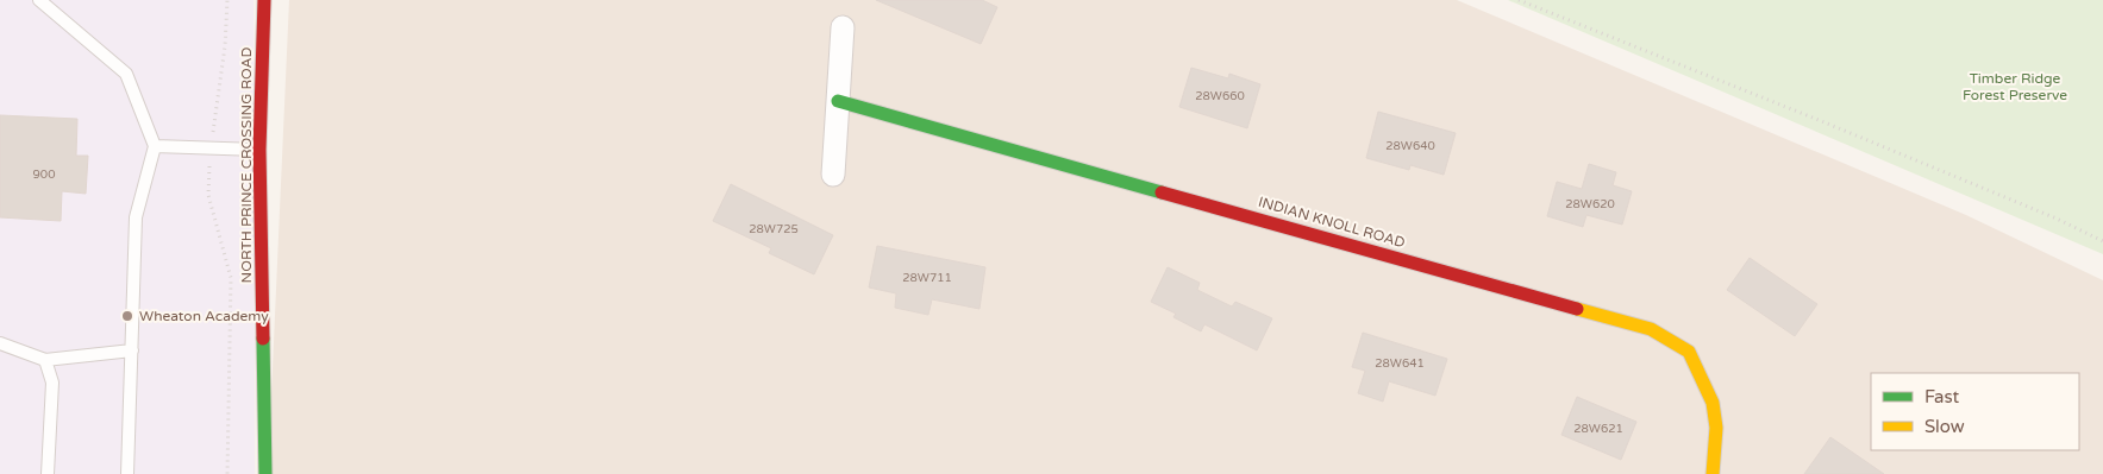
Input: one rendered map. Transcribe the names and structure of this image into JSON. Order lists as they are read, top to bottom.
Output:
{
  "streets": {
    "street": ["NORTH PRINCE CROSSING ROAD", "INDIAN KNOLL ROAD"]
  },
  "parks": ["Timber Ridge Forest Preserve"],
  "places": ["Wheaton Academy"],
  "house_numbers": [
    "28W660",
    "28W640",
    "900",
    "28W620",
    "28W725",
    "28W711",
    "28W641",
    "28W621"
  ],
  "legend": ["Fast", "Slow"]
}
